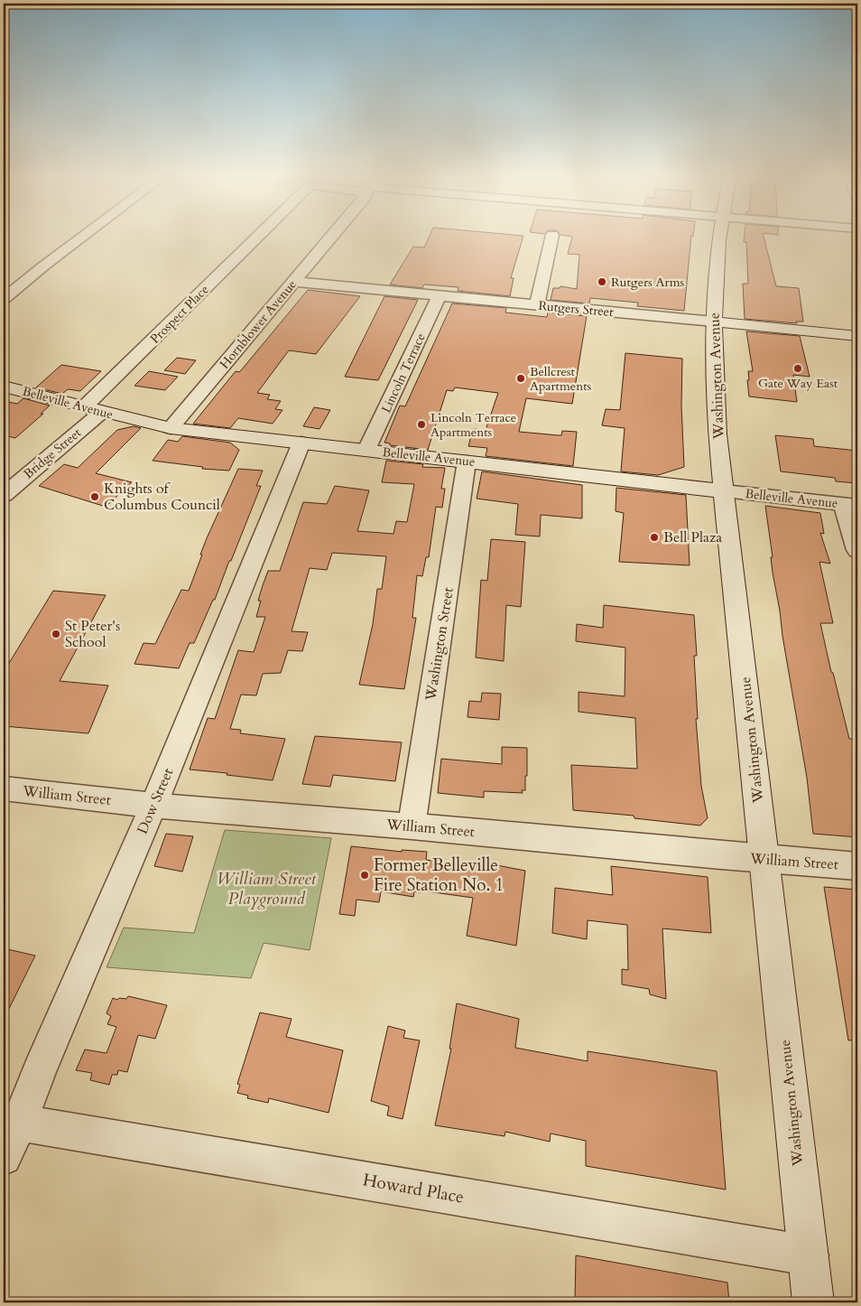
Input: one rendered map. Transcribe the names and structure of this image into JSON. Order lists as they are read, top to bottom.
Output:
{
  "streets": {
    "main road": ["Rutgers Street", "Washington Avenue", "Belleville Avenue"],
    "street": [
      "Prospect Place",
      "Hornblower Avenue",
      "Lincoln Terrace",
      "Bridge Street",
      "Washington Street",
      "William Street",
      "Dow Street",
      "Howard Place"
    ]
  },
  "crossings": [
    ["Rutgers Street", "Hornblower Avenue"],
    ["Rutgers Street", "Lincoln Terrace"],
    ["Rutgers Street", "Washington Avenue"],
    ["Prospect Place", "Belleville Avenue"],
    ["Prospect Place", "Bridge Street"],
    ["Hornblower Avenue", "Belleville Avenue"],
    ["Lincoln Terrace", "Belleville Avenue"],
    ["Washington Avenue", "Belleville Avenue"],
    ["Washington Avenue", "William Street"],
    ["Washington Avenue", "Howard Place"],
    ["Belleville Avenue", "Bridge Street"],
    ["Belleville Avenue", "Washington Street"],
    ["Belleville Avenue", "Dow Street"],
    ["Washington Street", "William Street"],
    ["William Street", "Dow Street"],
    ["Dow Street", "Howard Place"]
  ],
  "parks": ["William Street Playground"],
  "places": [
    "Rutgers Arms",
    "Gate Way East",
    "Bellcrest Apartments",
    "Lincoln Terrace Apartments",
    "Knights of Columbus Council",
    "Bell Plaza",
    "St Peter's School",
    "Former Belleville Fire Station No. 1"
  ]
}
